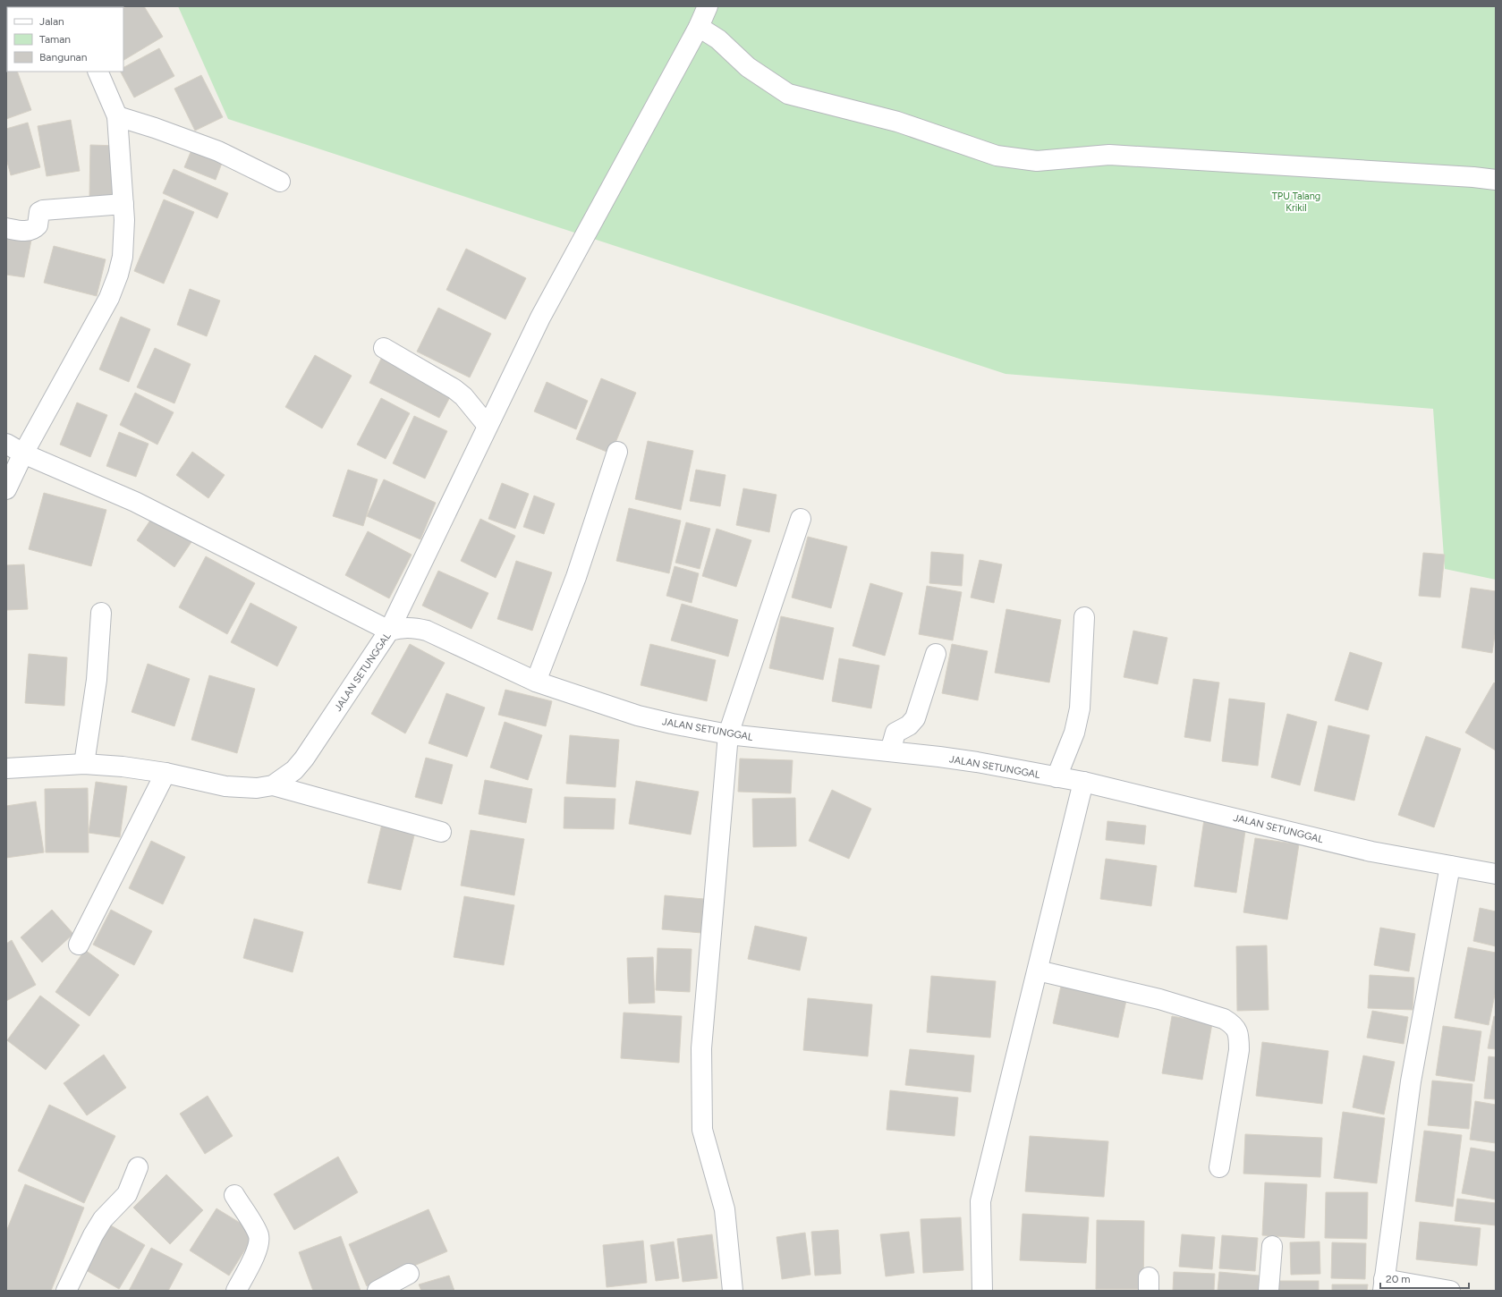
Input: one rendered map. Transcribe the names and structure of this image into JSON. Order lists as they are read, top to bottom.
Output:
{
  "streets": {
    "street": ["JALAN SETUNGGAL"]
  },
  "parks": ["TPU Talang Krikil"],
  "legend": ["Jalan", "Taman", "Bangunan"],
  "scale_bar": "20 m"
}
